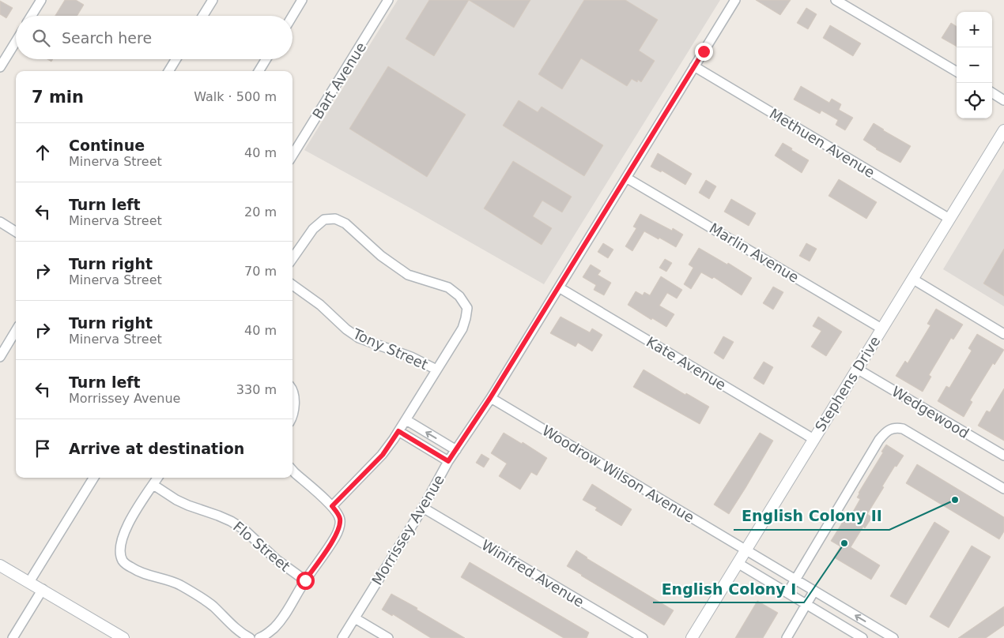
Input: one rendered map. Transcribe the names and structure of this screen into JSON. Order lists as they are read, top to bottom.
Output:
{
  "streets": {
    "street": [
      "Bart Avenue",
      "Methuen Avenue",
      "Marlin Avenue",
      "Tony Street",
      "Kate Avenue",
      "Stephens Drive",
      "Wedgewood",
      "Woodrow Wilson Avenue",
      "Morrissey Avenue",
      "Flo Street",
      "Winifred Avenue"
    ]
  },
  "crossings": [
    ["Methuen Avenue", "Stephens Drive"],
    ["Methuen Avenue", "Morrissey Avenue"],
    ["Marlin Avenue", "Stephens Drive"],
    ["Marlin Avenue", "Morrissey Avenue"],
    ["Kate Avenue", "Stephens Drive"],
    ["Kate Avenue", "Morrissey Avenue"],
    ["Stephens Drive", "Wedgewood"],
    ["Stephens Drive", "Woodrow Wilson Avenue"],
    ["Woodrow Wilson Avenue", "Morrissey Avenue"],
    ["Morrissey Avenue", "Winifred Avenue"]
  ],
  "places": ["English Colony II", "English Colony I"],
  "page": {
    "map_buttons": ["+", "−"],
    "search": "Search here",
    "heading": ["7 min", "Walk · 500 m"],
    "list": [
      ["Continue", "Minerva Street", "40 m"],
      ["Turn left", "Minerva Street", "20 m"],
      ["Turn right", "Minerva Street", "70 m"],
      ["Turn right", "Minerva Street", "40 m"],
      ["Turn left", "Morrissey Avenue", "330 m"],
      "Arrive at destination"
    ]
  }
}
